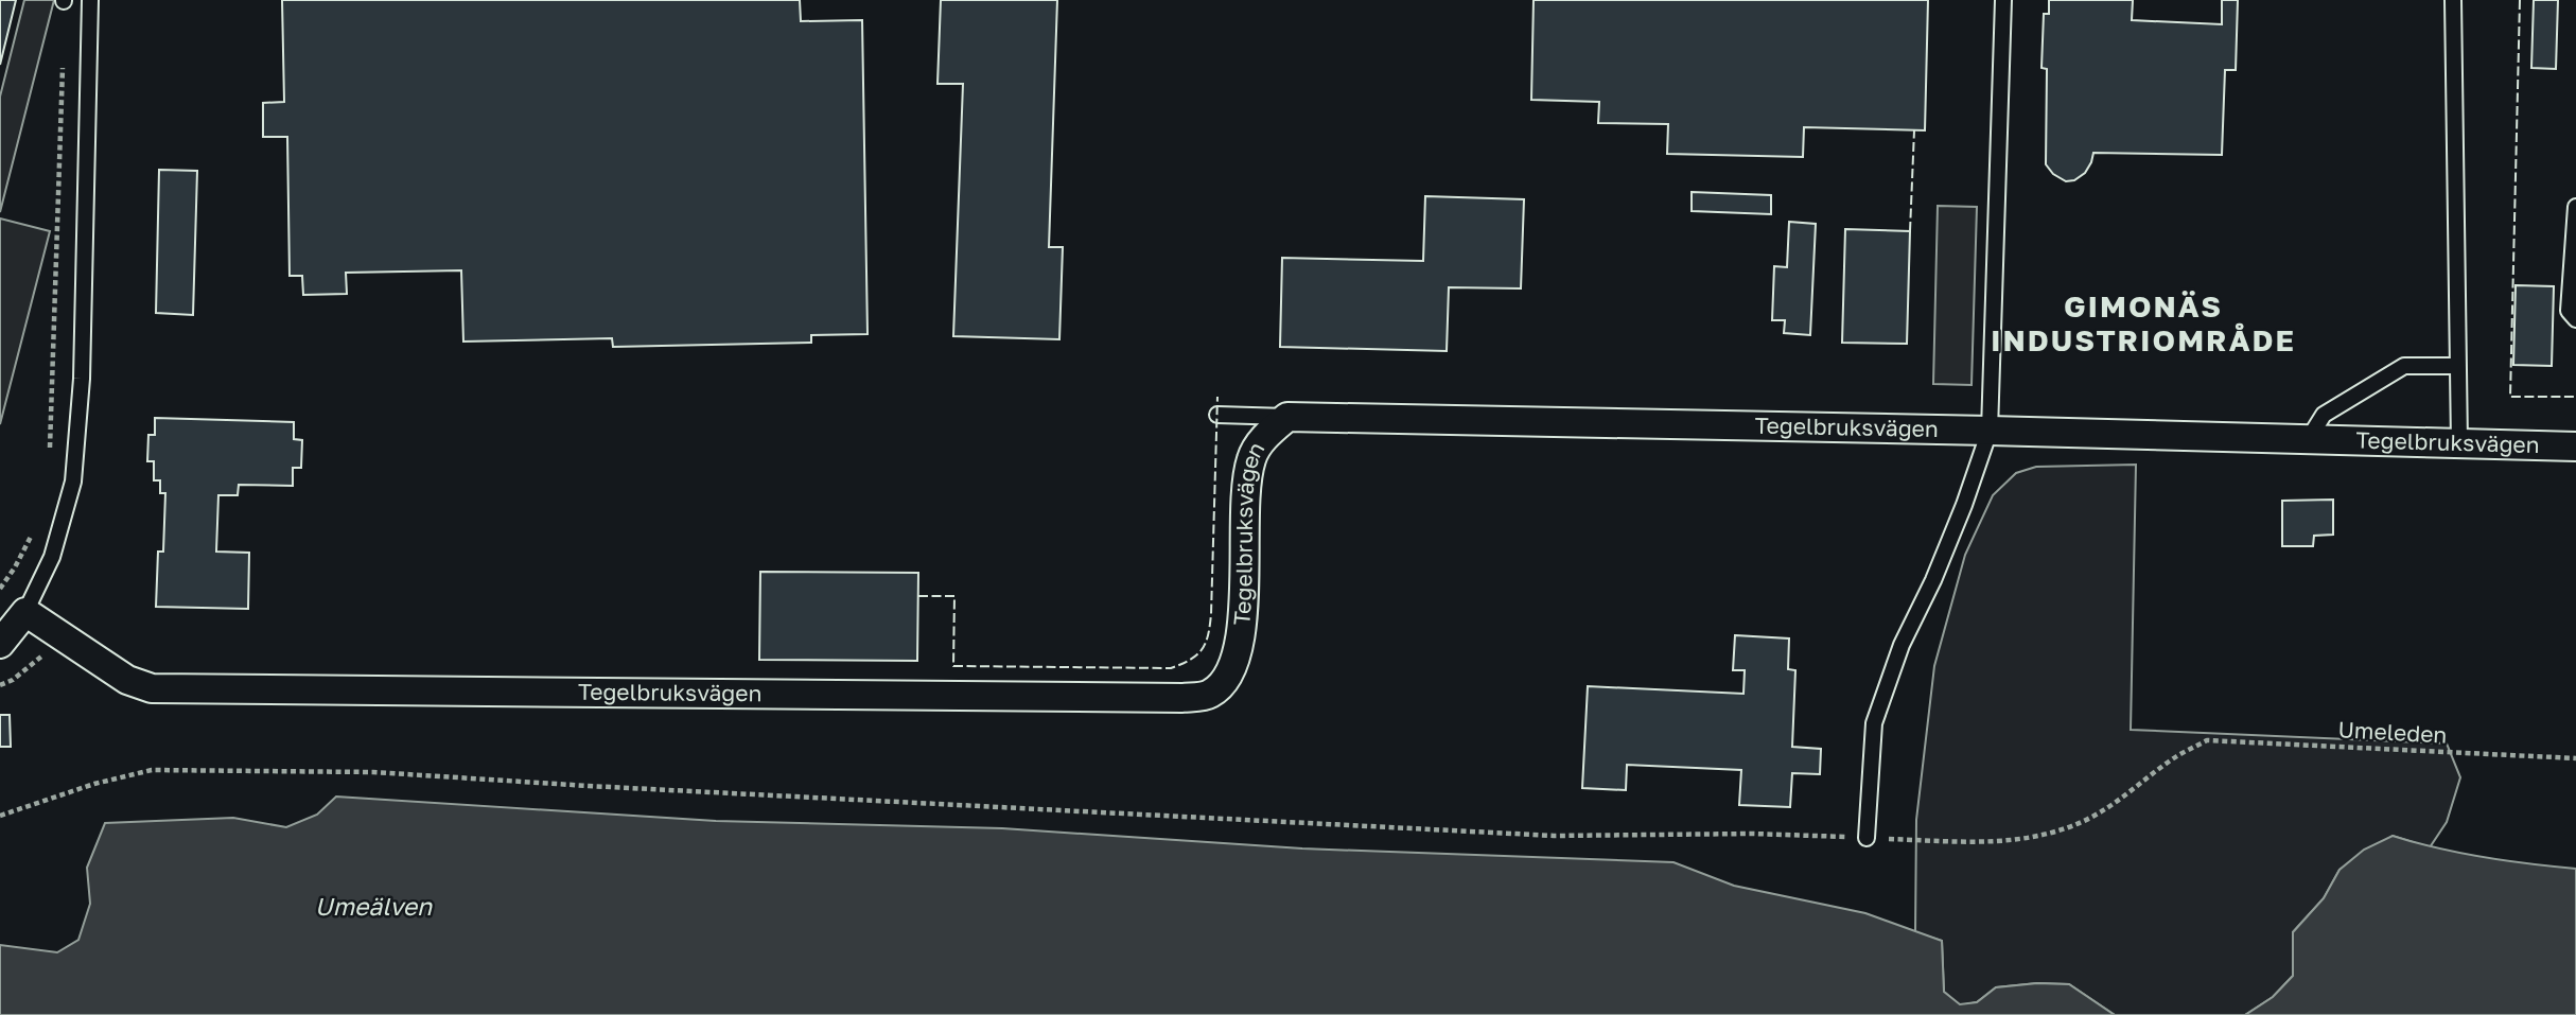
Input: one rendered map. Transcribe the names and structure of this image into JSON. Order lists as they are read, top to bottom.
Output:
{
  "streets": {
    "street": ["Tegelbruksvägen"],
    "path": ["Umeleden"]
  },
  "districts": ["GIMONÄS INDUSTRIOMRÅDE"],
  "water": ["Umeälven"]
}
